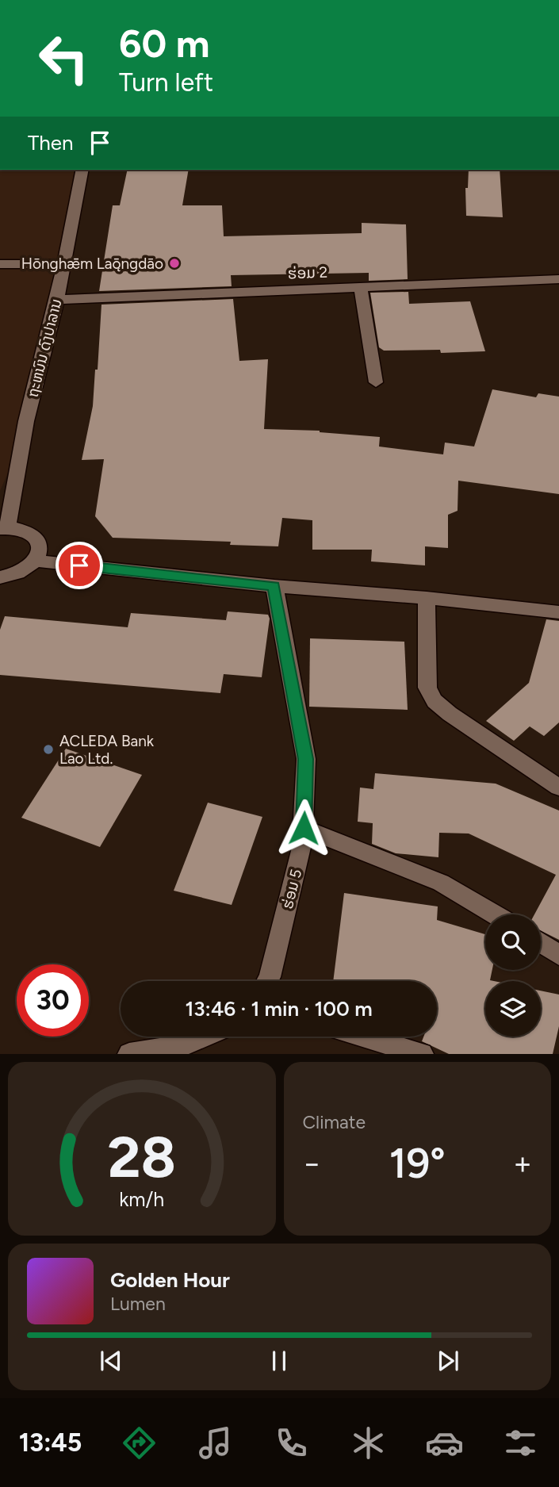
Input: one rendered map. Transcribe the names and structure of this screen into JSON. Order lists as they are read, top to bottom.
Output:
{
  "streets": {
    "street": ["ຮ່ອມ 2", "ຖະຫນົນ ດົງປາລານ", "ຮ່ອມ 5"]
  },
  "crossings": [
    ["ຮ່ອມ 2", "ຖະຫນົນ ດົງປາລານ"]
  ],
  "places": ["Hōnghǣm Laǭngdāo", "ACLEDA Bank Lao Ltd."],
  "page": {
    "turn": ["60 m", "Turn left"],
    "then": "Then",
    "limit": "30",
    "trip": "13:46 · 1 min · 100 m",
    "tile": "Climate",
    "heat": ["−", "19°", "+"],
    "song": ["Golden Hour", "Lumen"],
    "tabs": "13:45",
    "gauge": ["28", "km/h"]
  }
}
